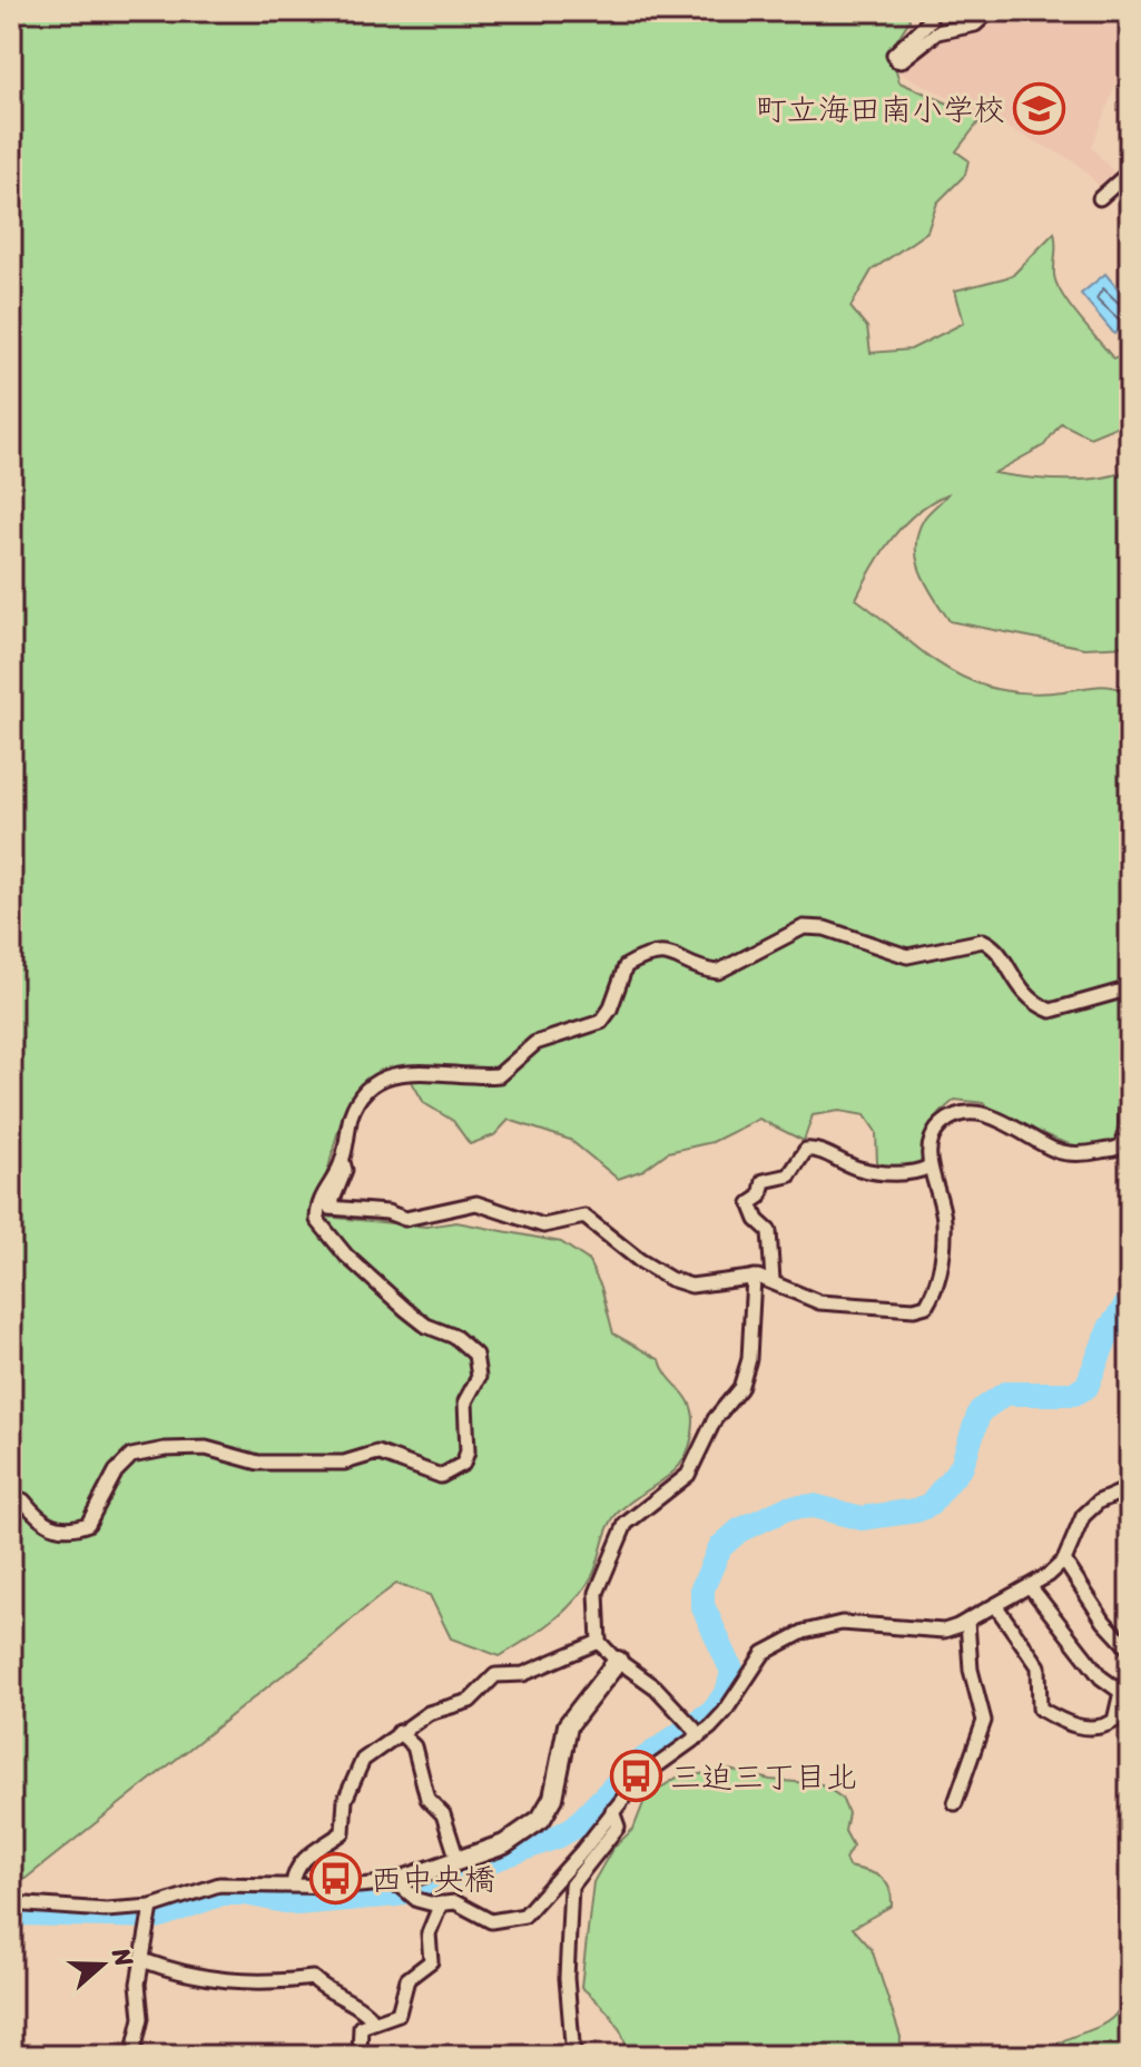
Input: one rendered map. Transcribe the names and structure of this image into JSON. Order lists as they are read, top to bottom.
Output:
{
  "places": {
    "school or university": ["町立海田南小学校"],
    "bus stop": ["三迫三丁目北", "西中央橋"]
  },
  "north": "right"
}
